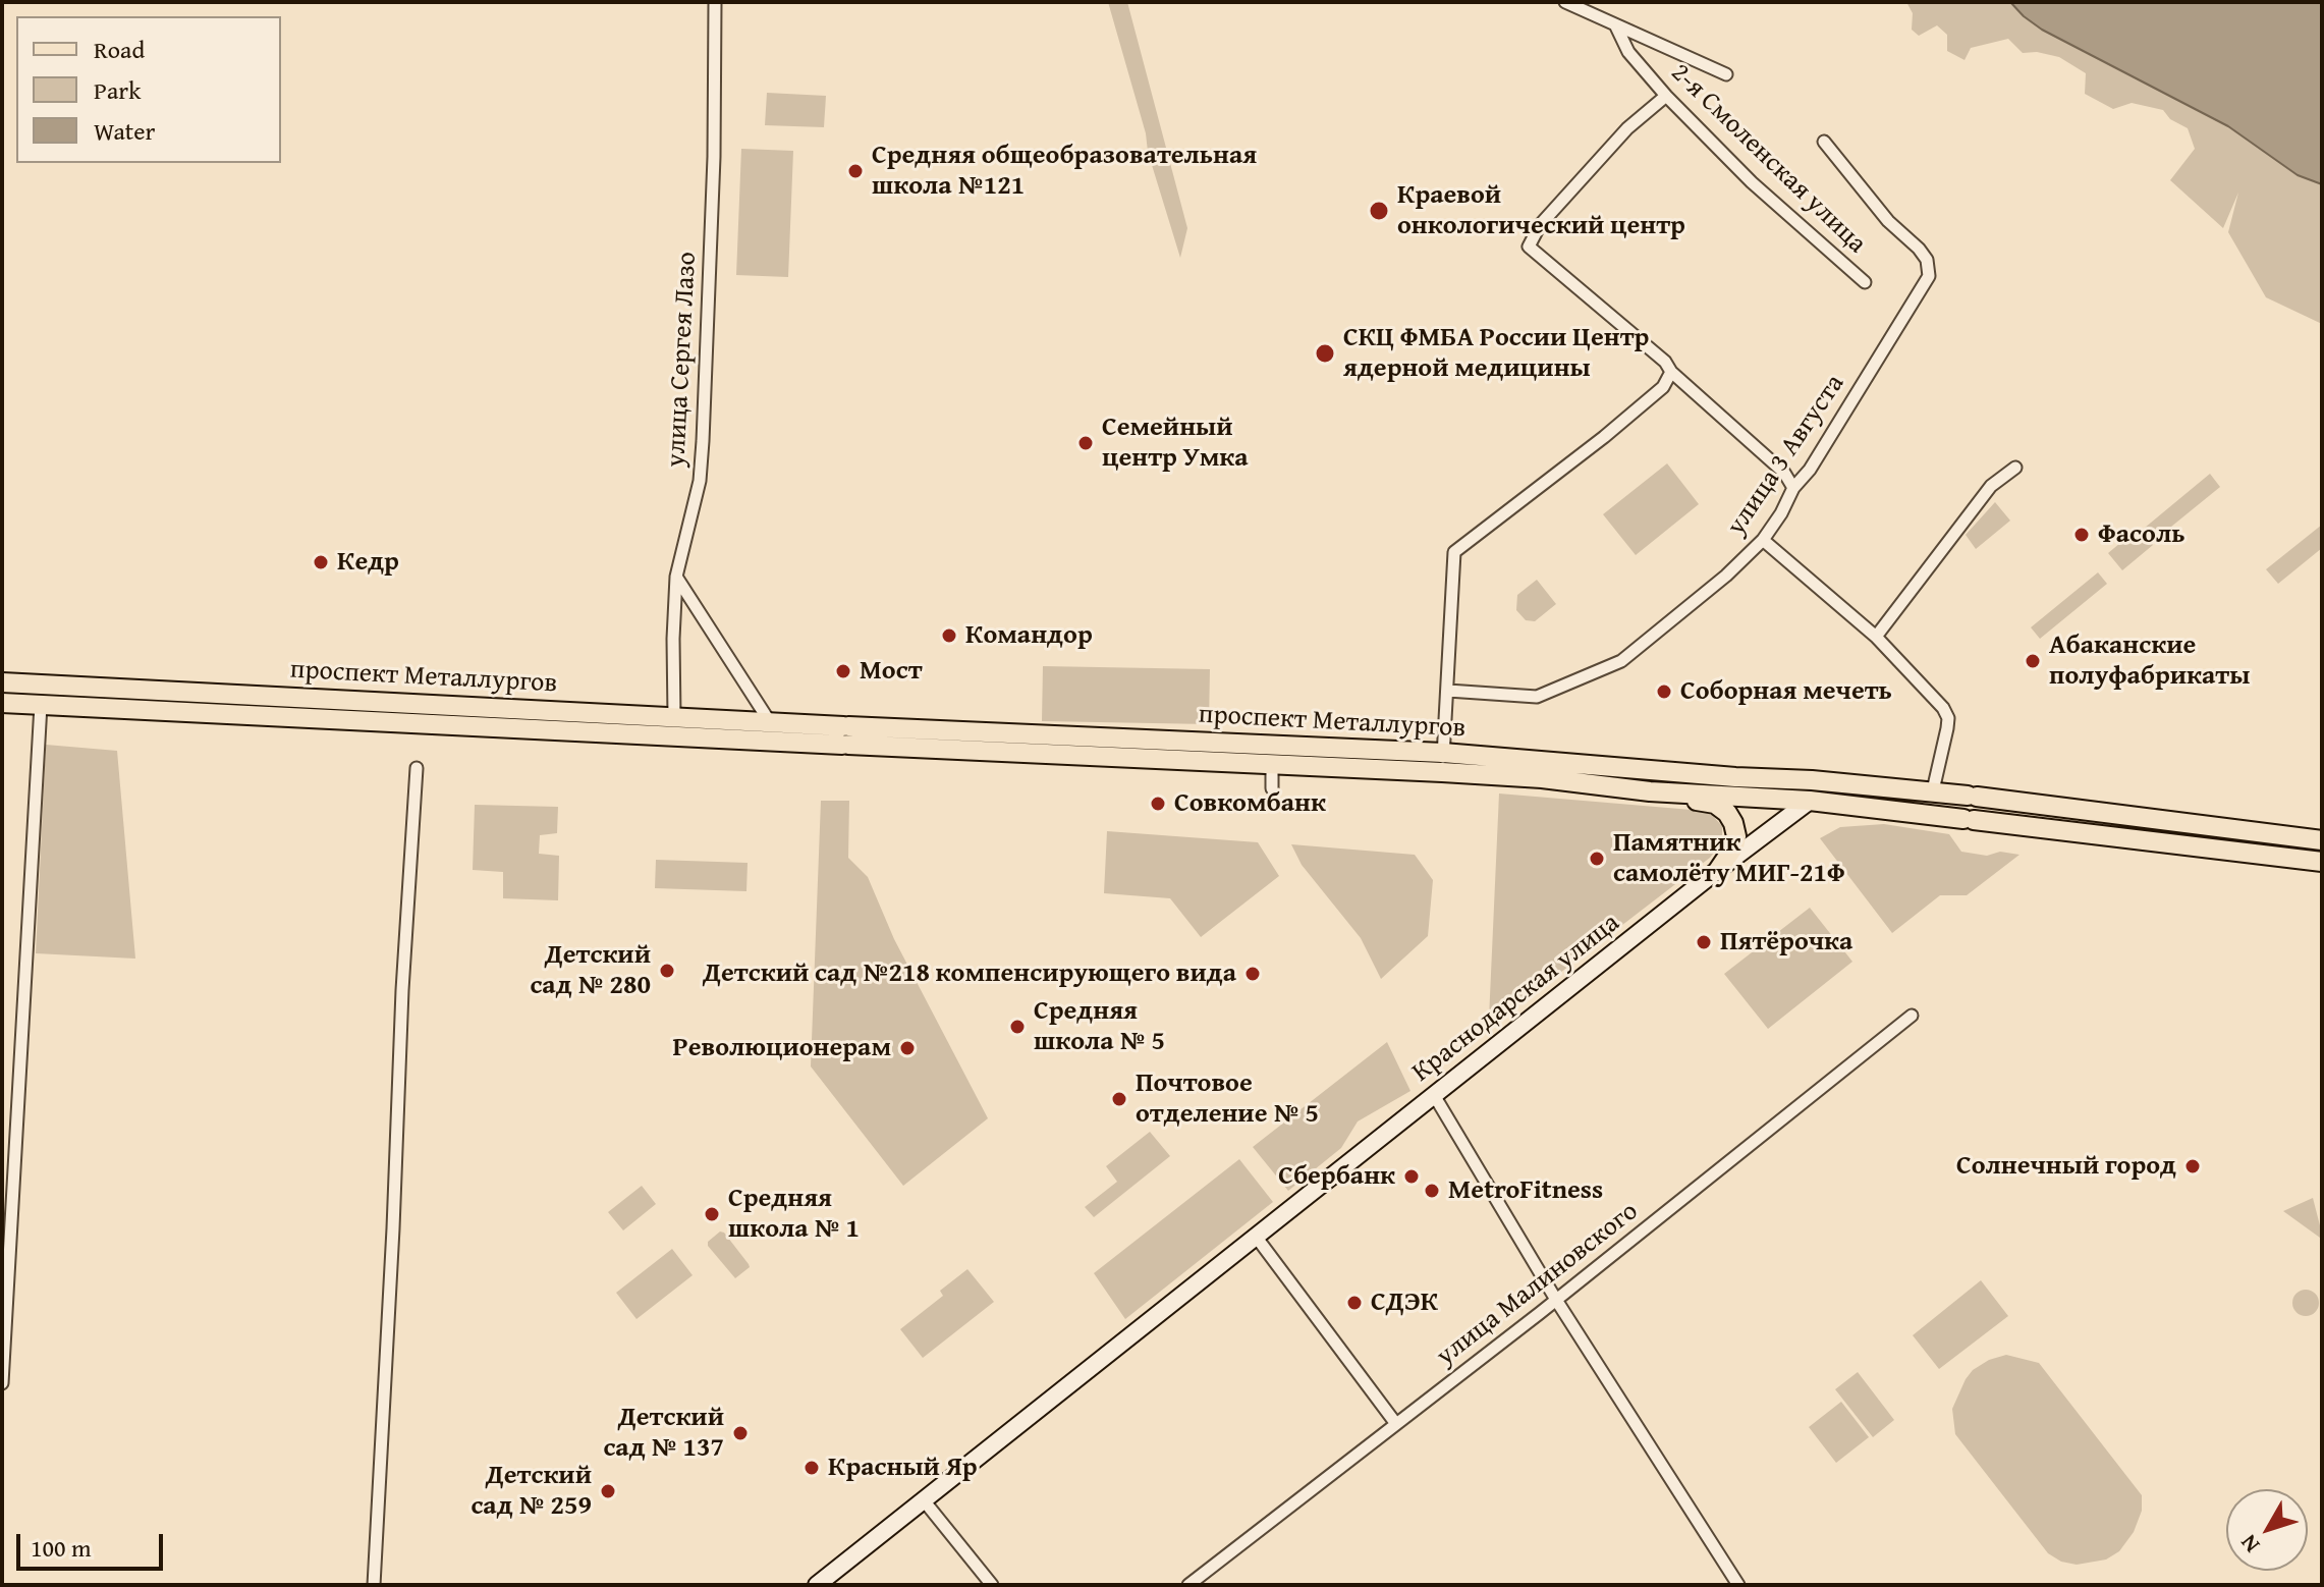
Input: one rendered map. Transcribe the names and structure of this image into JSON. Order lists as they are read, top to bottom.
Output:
{
  "streets": {
    "main road": ["проспект Металлургов", "Краснодарская улица"],
    "street": [
      "2-я Смоленская улица",
      "улица Сергея Лазо",
      "улица 3 Августа",
      "улица Малиновского"
    ]
  },
  "crossings": [
    ["улица Сергея Лазо", "проспект Металлургов"],
    ["проспект Металлургов", "Краснодарская улица"]
  ],
  "places": [
    "Средняя общеобразовательная школа №121",
    "Краевой онкологический центр",
    "СКЦ ФМБА России Центр ядерной медицины",
    "Семейный центр Умка",
    "Фасоль",
    "Кедр",
    "Командор",
    "Абаканские полуфабрикаты",
    "Мост",
    "Соборная мечеть",
    "Совкомбанк",
    "Памятник самолёту МИГ-21Ф",
    "Пятёрочка",
    "Детский сад № 280",
    "Детский сад №218 компенсирующего вида",
    "Средняя школа № 5",
    "Революционерам",
    "Почтовое отделение № 5",
    "Солнечный город",
    "Сбербанк",
    "MetroFitness",
    "Средняя школа № 1",
    "СДЭК",
    "Детский сад № 137",
    "Красный Яр",
    "Детский сад № 259"
  ],
  "legend": ["Road", "Park", "Water"],
  "scale_bar": "100 m",
  "north": "bottom left"
}
